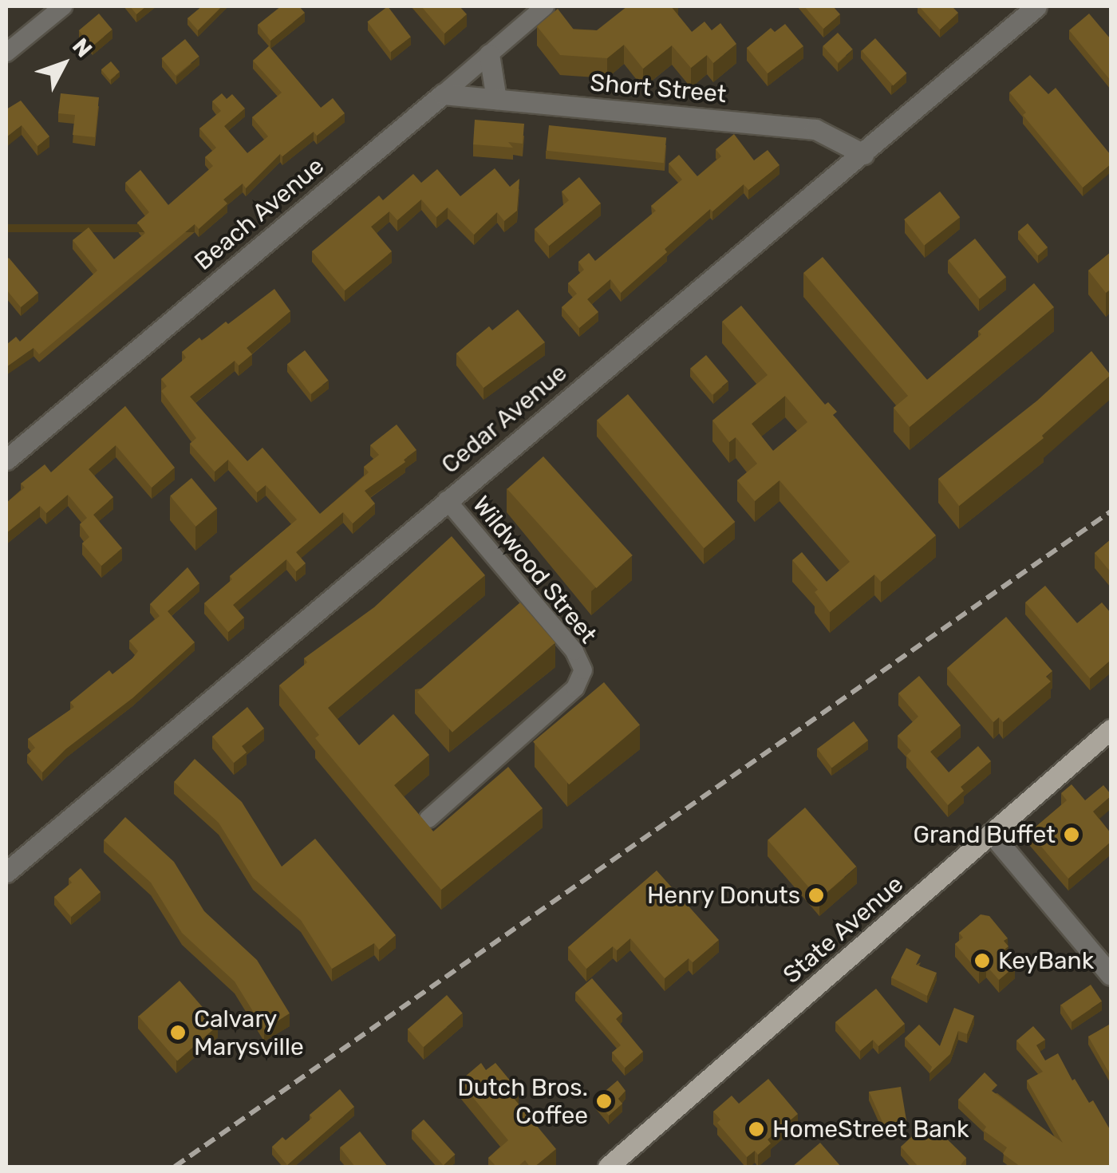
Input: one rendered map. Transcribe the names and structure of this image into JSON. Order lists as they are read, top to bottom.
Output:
{
  "streets": {
    "main road": ["State Avenue"],
    "street": [
      "Short Street",
      "Beach Avenue",
      "Cedar Avenue",
      "Wildwood Street"
    ]
  },
  "crossings": [
    ["Short Street", "Beach Avenue"],
    ["Short Street", "Cedar Avenue"],
    ["Cedar Avenue", "Wildwood Street"]
  ],
  "places": [
    "Grand Buffet",
    "Henry Donuts",
    "KeyBank",
    "Calvary Marysville",
    "Dutch Bros. Coffee",
    "HomeStreet Bank"
  ],
  "north": "top right"
}
